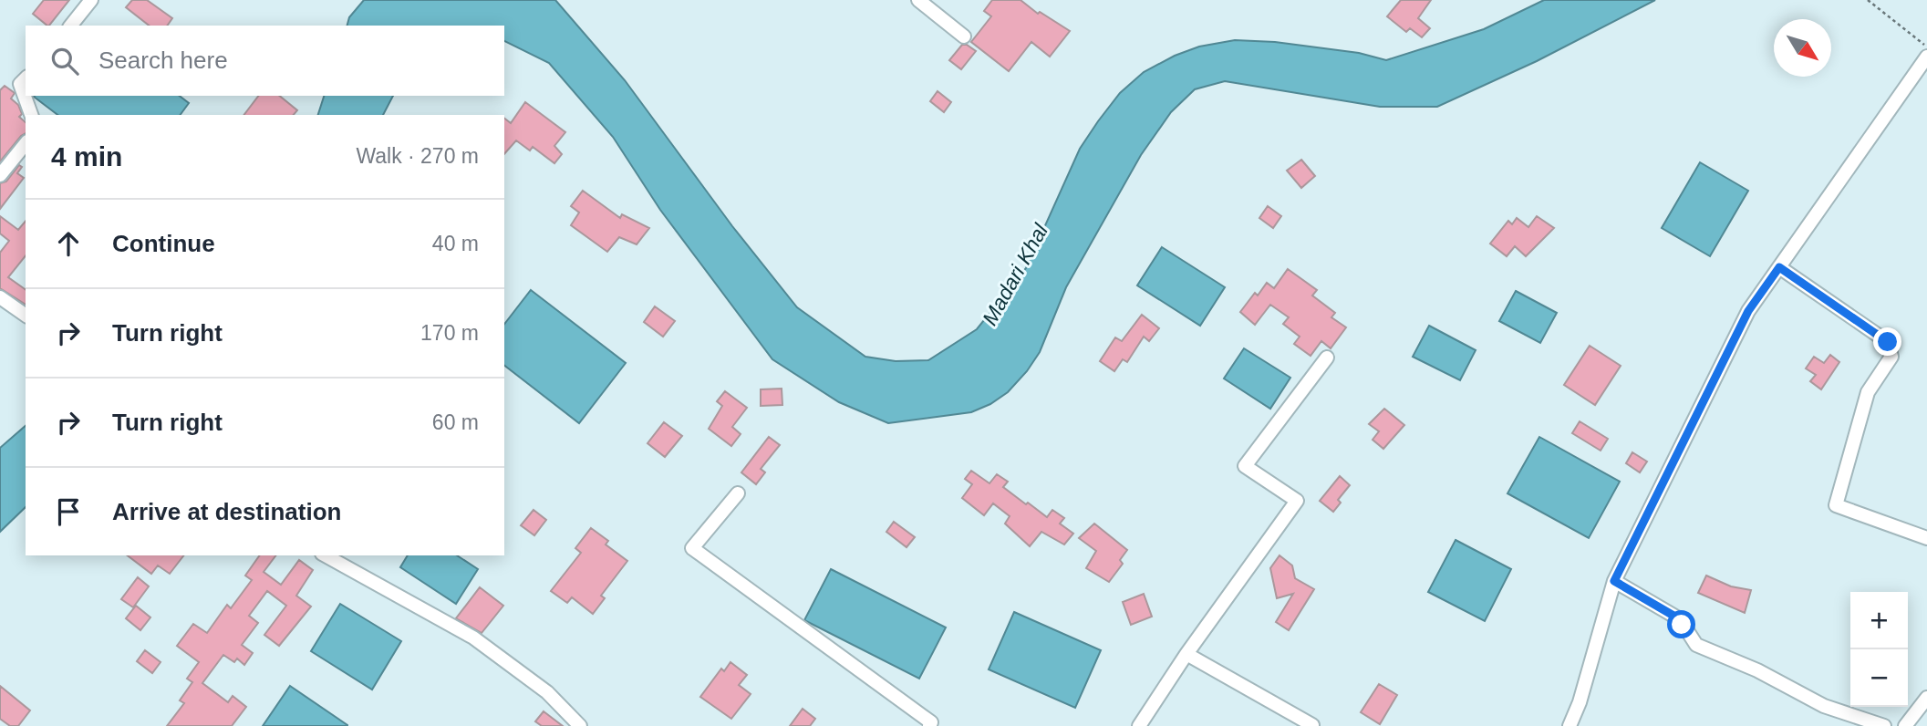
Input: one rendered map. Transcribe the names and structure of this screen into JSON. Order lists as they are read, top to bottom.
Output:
{
  "water": ["Madari Khal"],
  "north": "bottom right",
  "page": {
    "search": "Search here",
    "heading": ["4 min", "Walk · 270 m"],
    "list": [
      ["Continue", "40 m"],
      ["Turn right", "170 m"],
      ["Turn right", "60 m"],
      "Arrive at destination"
    ],
    "map_buttons": ["+", "−"]
  }
}
